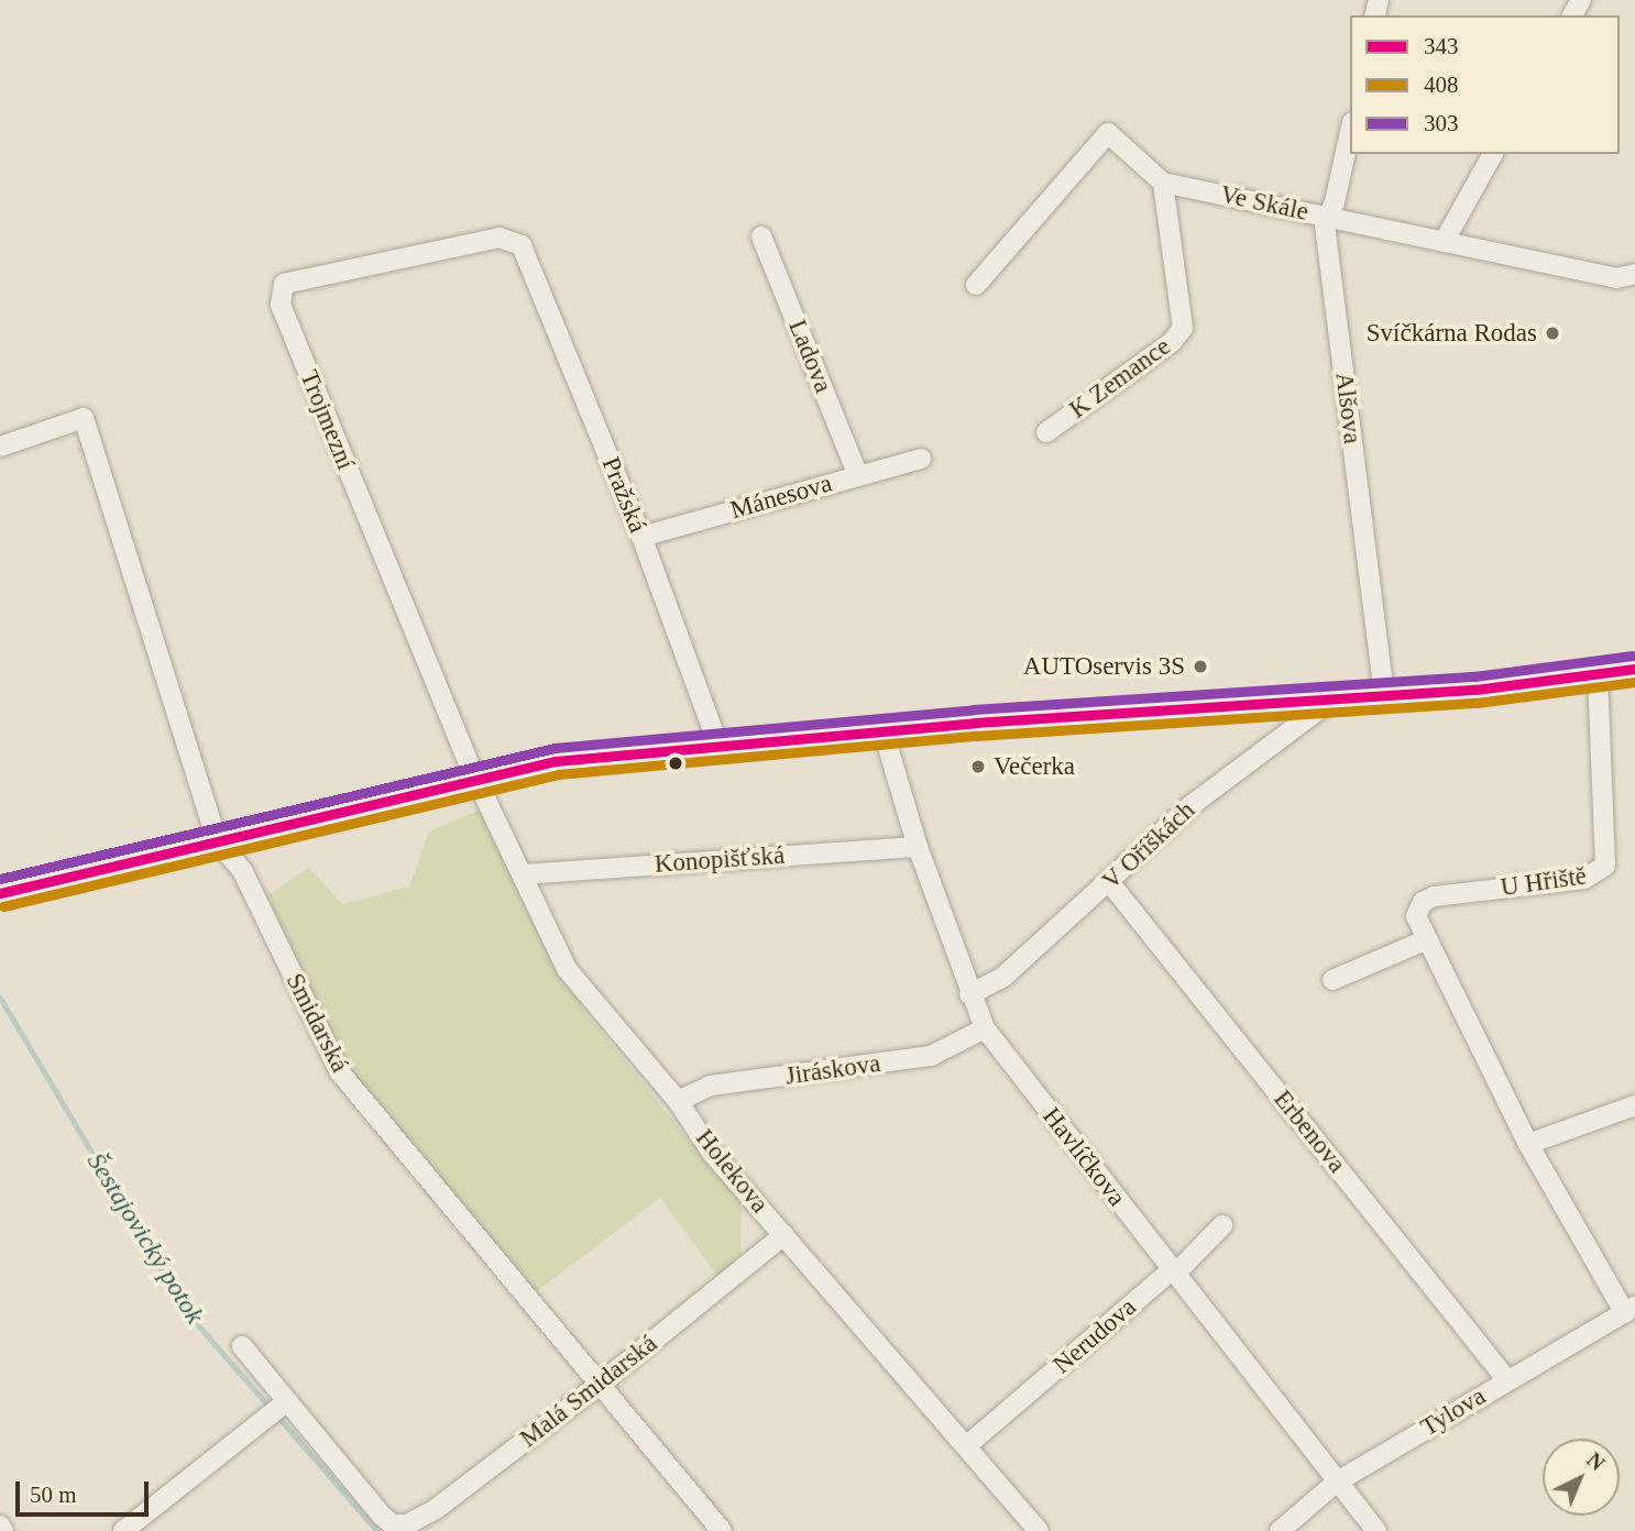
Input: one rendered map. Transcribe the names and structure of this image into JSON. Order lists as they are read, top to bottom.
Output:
{
  "streets": {
    "street": [
      "Ve Skále",
      "Ladova",
      "K Zemance",
      "Alšova",
      "Trojmezní",
      "Pražská",
      "Mánesova",
      "V Oříškách",
      "Konopišťská",
      "U Hřiště",
      "Smidarská",
      "Jiráskova",
      "Erbenova",
      "Havlíčkova",
      "Holekova",
      "Nerudova",
      "Malá Smidarská",
      "Tylova"
    ]
  },
  "crossings": [
    ["Ve Skále", "K Zemance"],
    ["Ve Skále", "Alšova"],
    ["Ladova", "Mánesova"],
    ["Trojmezní", "Pražská"],
    ["Trojmezní", "Holekova"],
    ["Pražská", "Mánesova"],
    ["V Oříškách", "Erbenova"],
    ["V Oříškách", "Havlíčkova"],
    ["Konopišťská", "Havlíčkova"],
    ["Konopišťská", "Holekova"],
    ["U Hřiště", "Tylova"],
    ["Smidarská", "Malá Smidarská"],
    ["Jiráskova", "Havlíčkova"],
    ["Jiráskova", "Holekova"],
    ["Erbenova", "Tylova"],
    ["Havlíčkova", "Nerudova"],
    ["Havlíčkova", "Tylova"],
    ["Holekova", "Nerudova"],
    ["Holekova", "Malá Smidarská"]
  ],
  "water": ["Šestajovický potok"],
  "places": ["Svíčkárna Rodas", "AUTOservis 3S", "Večerka"],
  "lines": ["transit line 303", "transit line 343", "transit line 408"],
  "legend": ["343", "408", "303"],
  "scale_bar": "50 m",
  "north": "top right"
}
